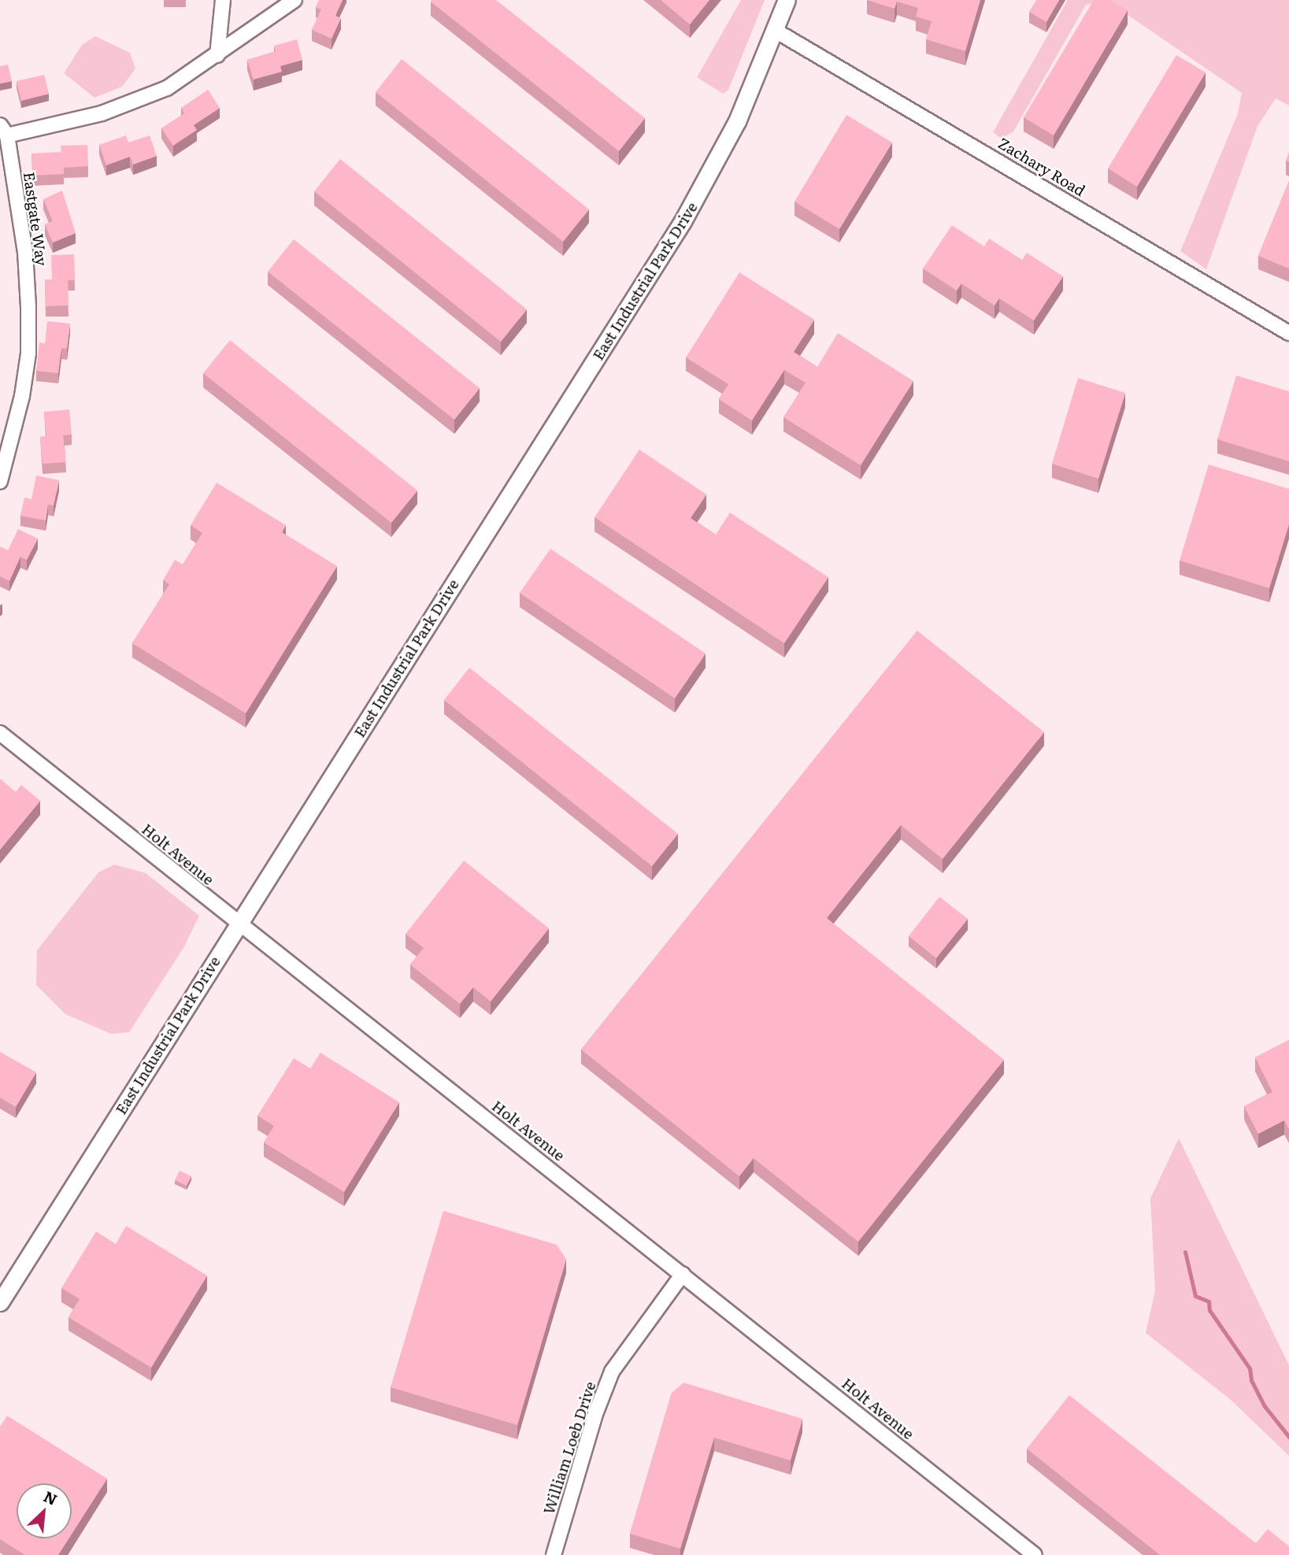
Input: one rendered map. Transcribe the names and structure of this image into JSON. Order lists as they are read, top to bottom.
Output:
{
  "streets": {
    "street": [
      "Zachary Road",
      "Eastgate Way",
      "East Industrial Park Drive",
      "Holt Avenue",
      "William Loeb Drive"
    ]
  },
  "crossings": [
    ["Zachary Road", "East Industrial Park Drive"],
    ["East Industrial Park Drive", "Holt Avenue"],
    ["Holt Avenue", "William Loeb Drive"]
  ],
  "north": "top right"
}
